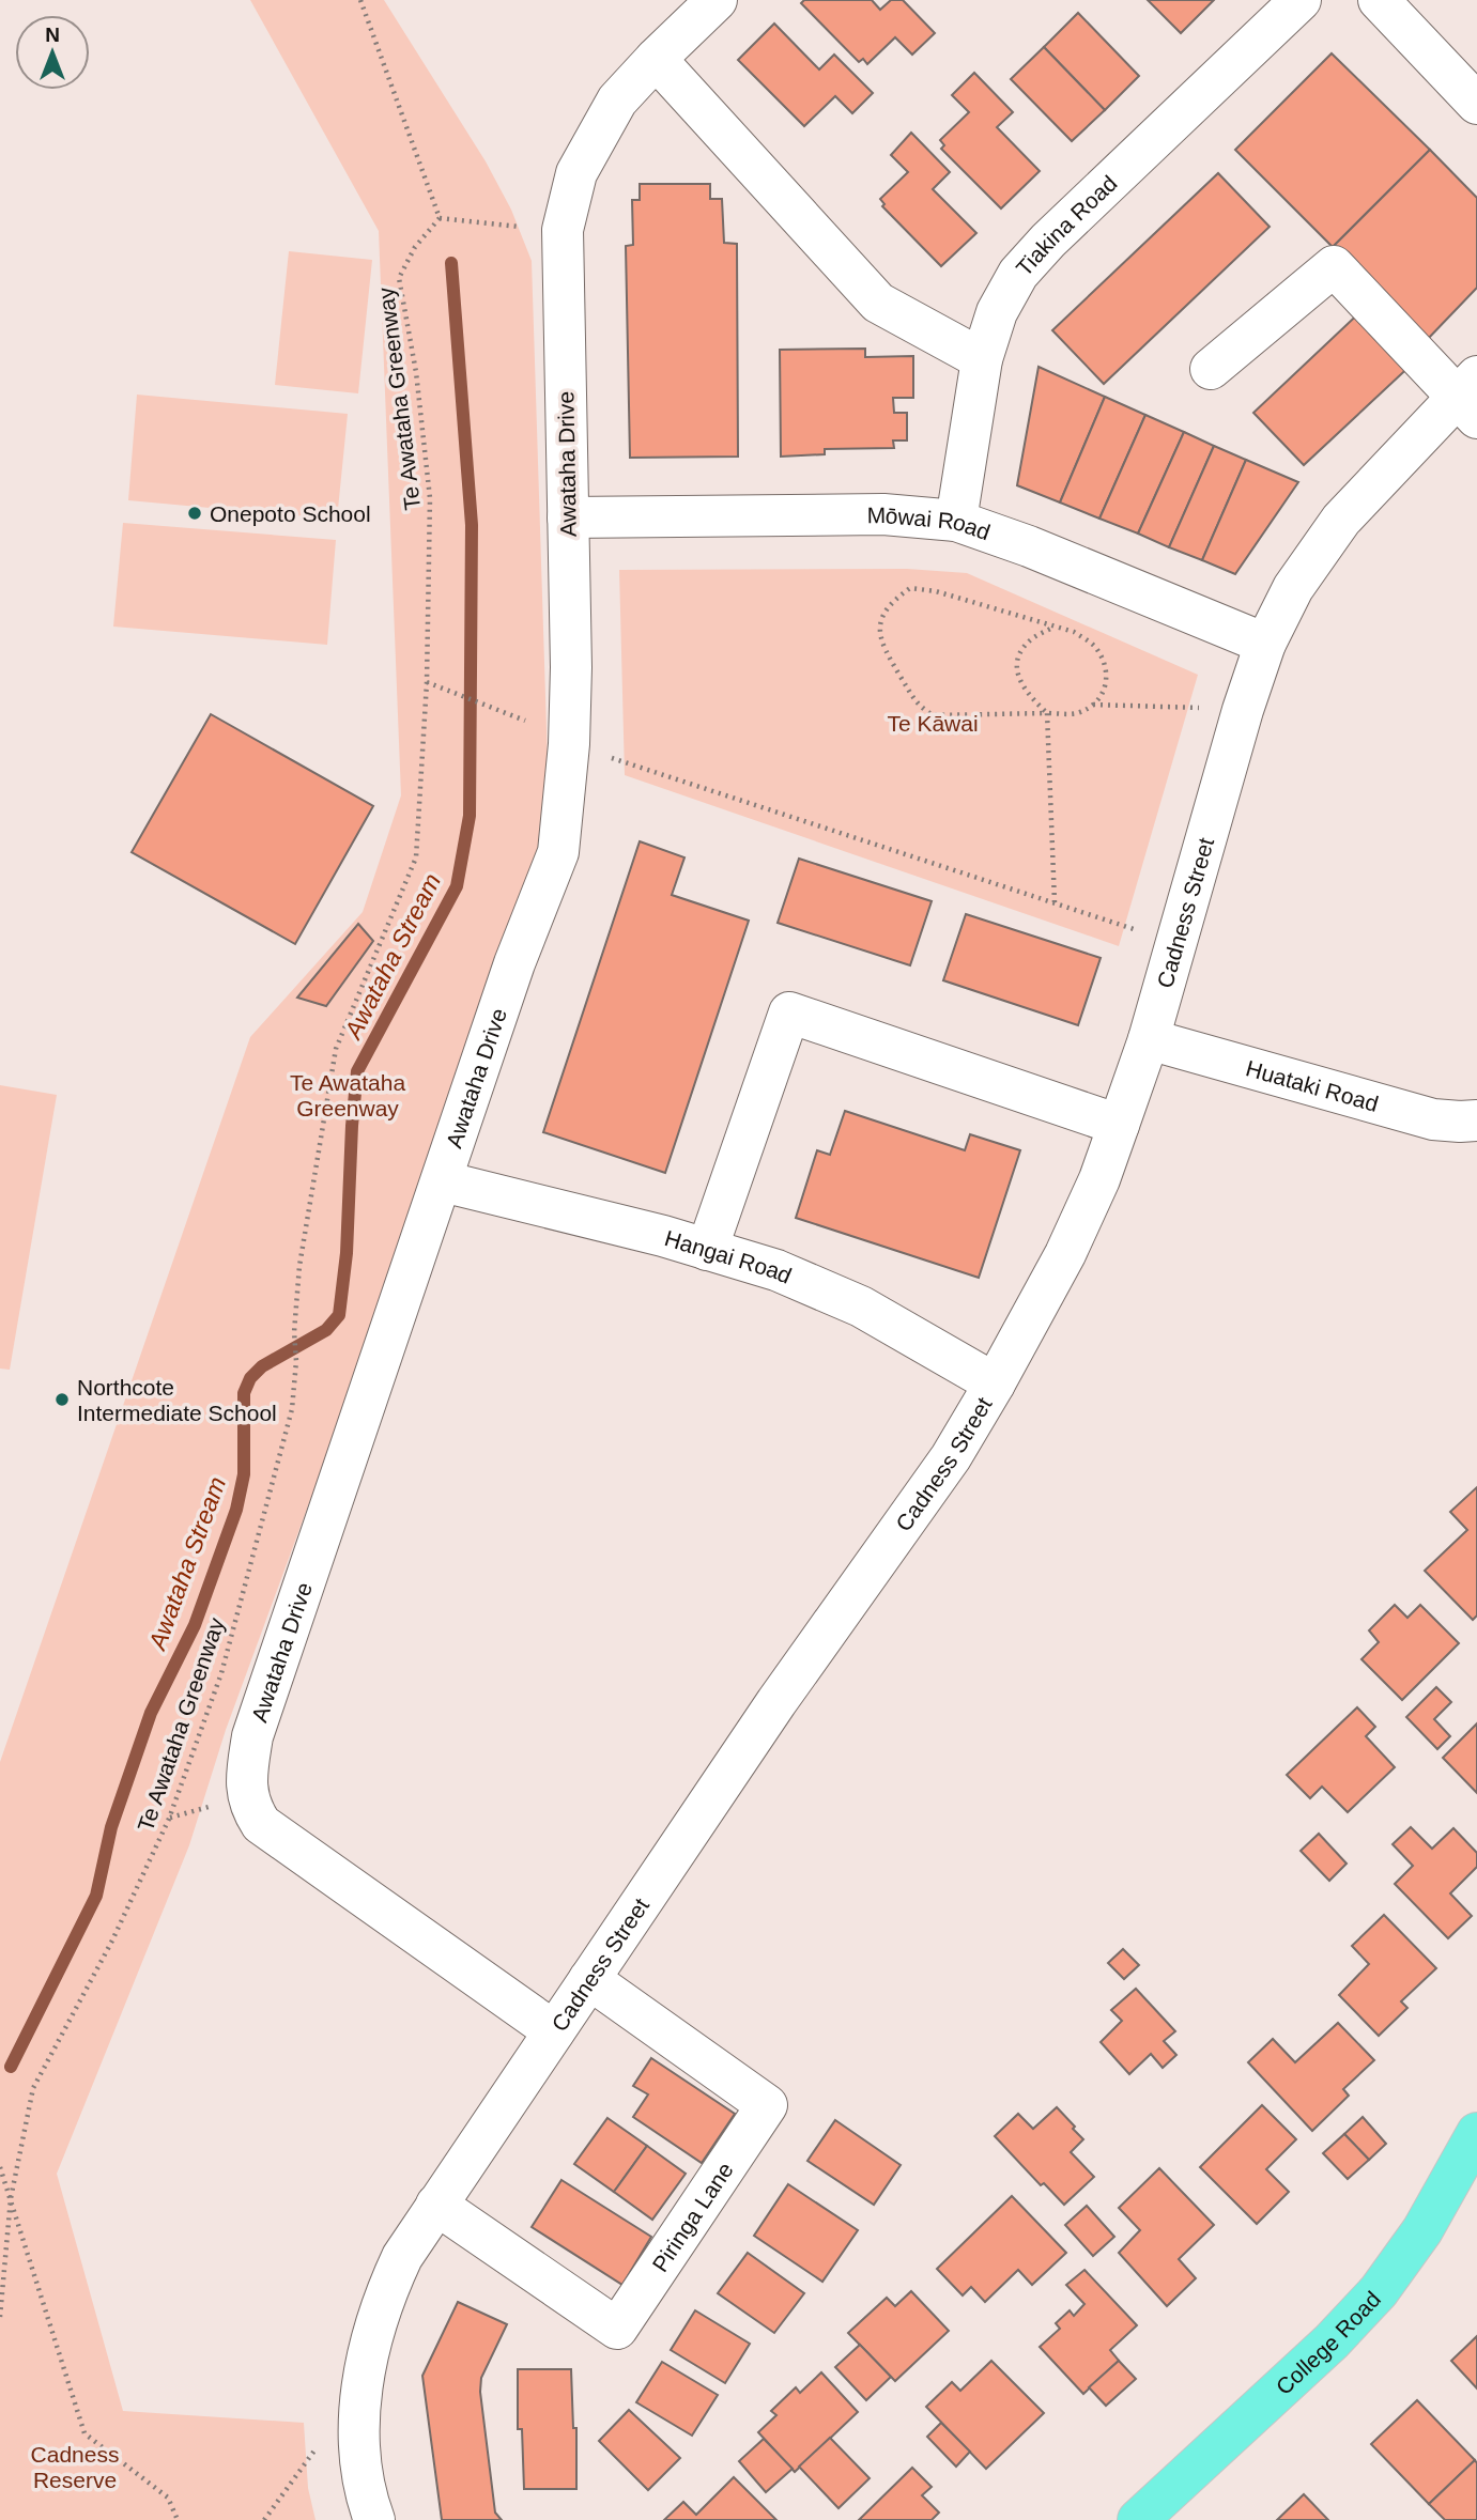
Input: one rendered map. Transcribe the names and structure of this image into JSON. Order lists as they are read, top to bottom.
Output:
{
  "streets": {
    "main road": ["College Road"],
    "street": [
      "Tiakina Road",
      "Awataha Drive",
      "Mōwai Road",
      "Cadness Street",
      "Huataki Road",
      "Hangai Road",
      "Piringa Lane"
    ],
    "path": ["Te Awataha Greenway"]
  },
  "crossings": [
    ["Tiakina Road", "Mōwai Road"],
    ["Awataha Drive", "Mōwai Road"],
    ["Awataha Drive", "Cadness Street"],
    ["Awataha Drive", "Hangai Road"],
    ["Mōwai Road", "Cadness Street"],
    ["Cadness Street", "Huataki Road"],
    ["Cadness Street", "Hangai Road"],
    ["Cadness Street", "Piringa Lane"]
  ],
  "water": ["Awataha Stream"],
  "parks": ["Te Kāwai", "Te Awataha Greenway", "Cadness Reserve"],
  "places": ["Onepoto School", "Northcote Intermediate School"],
  "north": "top"
}
